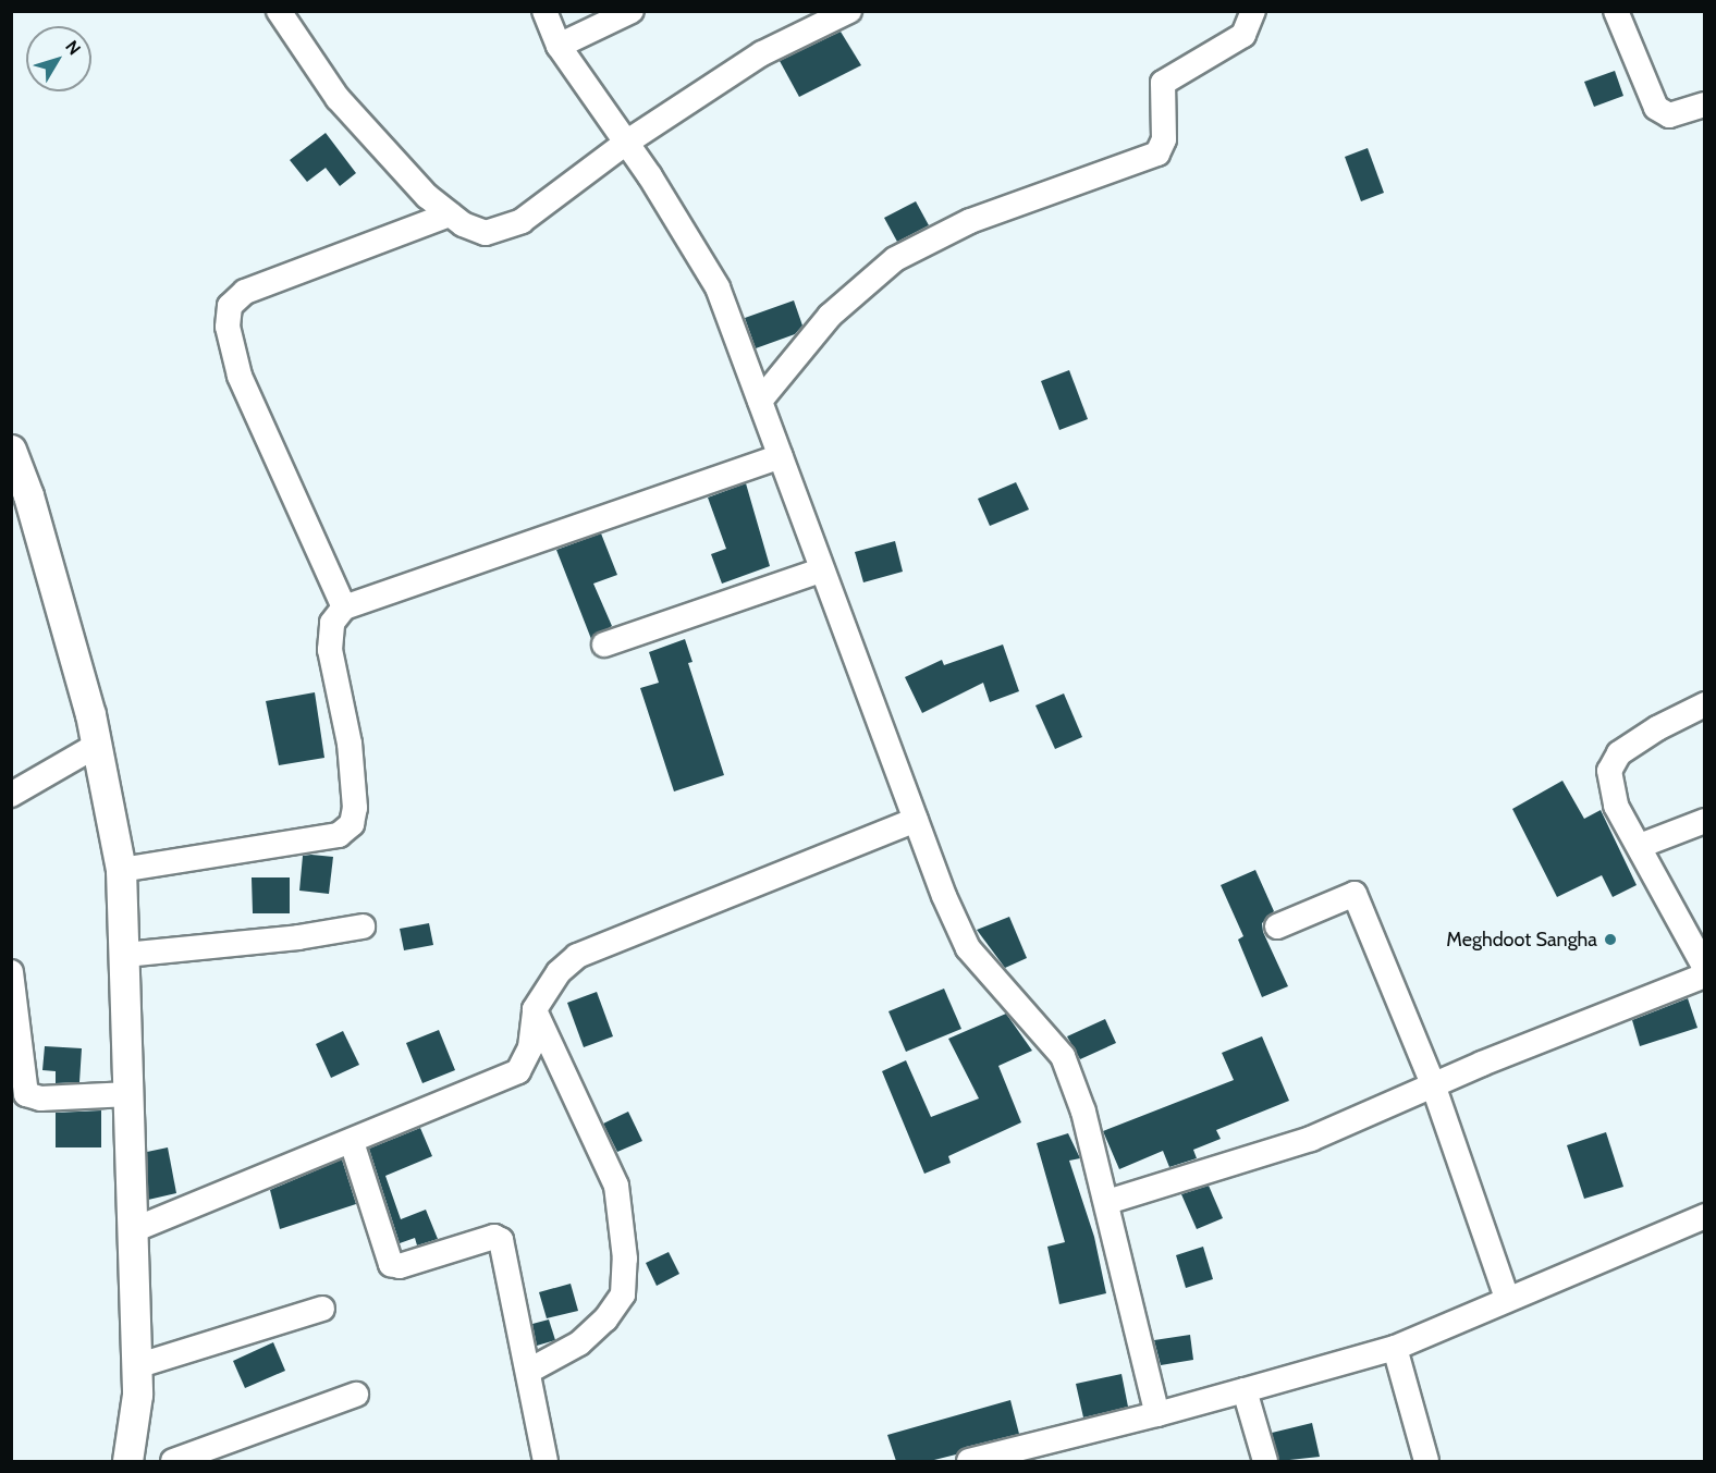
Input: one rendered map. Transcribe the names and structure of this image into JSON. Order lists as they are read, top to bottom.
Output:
{
  "places": ["Meghdoot Sangha"],
  "north": "top right"
}
